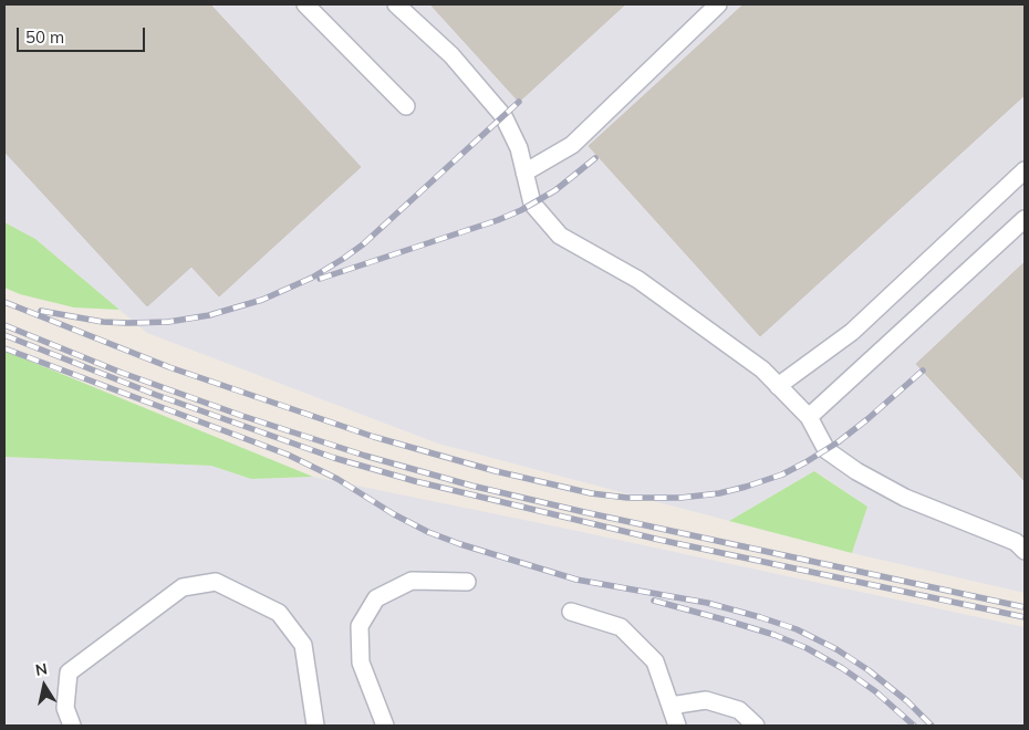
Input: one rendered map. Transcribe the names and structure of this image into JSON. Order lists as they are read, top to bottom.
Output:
{
  "scale_bar": "50 m",
  "north": "top"
}
